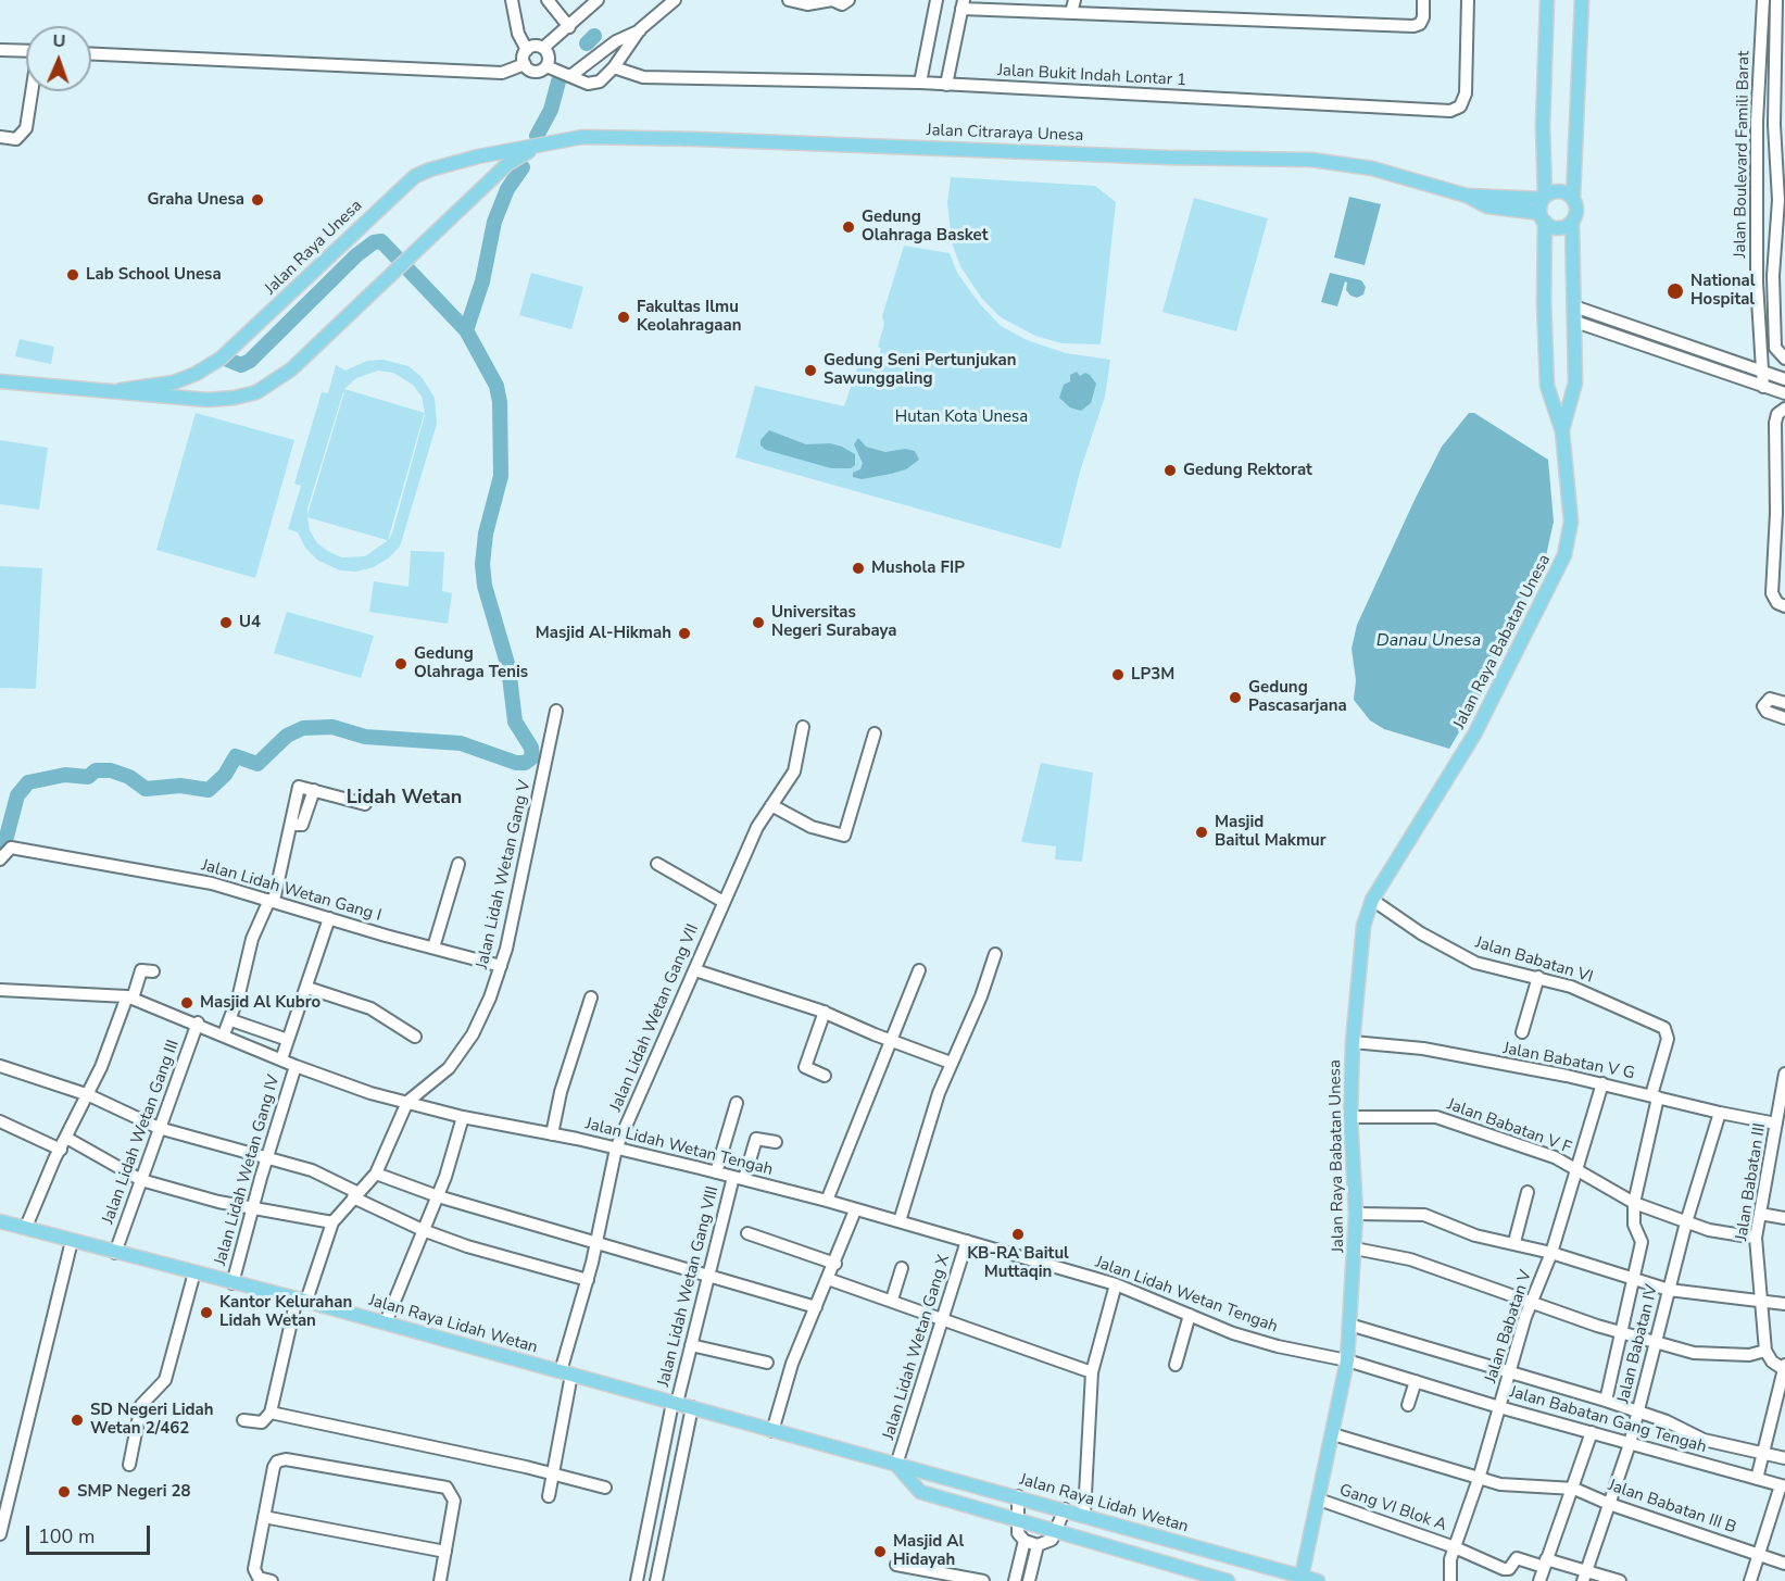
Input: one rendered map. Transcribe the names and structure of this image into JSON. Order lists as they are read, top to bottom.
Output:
{
  "streets": {
    "main road": [
      "Jalan Citraraya Unesa",
      "Jalan Raya Unesa",
      "Jalan Raya Babatan Unesa",
      "Jalan Raya Lidah Wetan"
    ],
    "street": [
      "Jalan Bukit Indah Lontar 1",
      "Jalan Boulevard Famili Barat",
      "Jalan Lidah Wetan Gang V",
      "Jalan Lidah Wetan Gang I",
      "Jalan Babatan VI",
      "Jalan Lidah Wetan Gang VII",
      "Jalan Babatan V G",
      "Jalan Babatan V F",
      "Jalan Lidah Wetan Gang III",
      "Jalan Lidah Wetan Tengah",
      "Jalan Lidah Wetan Gang IV",
      "Jalan Babatan III",
      "Jalan Lidah Wetan Gang VIII",
      "Jalan Babatan V",
      "Jalan Babatan IV",
      "Jalan Lidah Wetan Gang X",
      "Jalan Babatan Gang Tengah",
      "Jalan Babatan III B",
      "Gang VI Blok A"
    ]
  },
  "crossings": [
    ["Jalan Citraraya Unesa", "Jalan Raya Unesa"],
    ["Jalan Raya Babatan Unesa", "Jalan Babatan VI"],
    ["Jalan Raya Babatan Unesa", "Jalan Babatan V G"],
    ["Jalan Raya Babatan Unesa", "Jalan Babatan V F"],
    ["Jalan Raya Babatan Unesa", "Jalan Lidah Wetan Tengah"],
    ["Jalan Raya Babatan Unesa", "Jalan Raya Lidah Wetan"],
    ["Jalan Raya Babatan Unesa", "Jalan Babatan Gang Tengah"],
    ["Jalan Raya Babatan Unesa", "Gang VI Blok A"],
    ["Jalan Lidah Wetan Gang V", "Jalan Lidah Wetan Gang I"],
    ["Jalan Lidah Wetan Gang V", "Jalan Lidah Wetan Tengah"],
    ["Jalan Lidah Wetan Gang V", "Jalan Raya Lidah Wetan"],
    ["Jalan Lidah Wetan Gang I", "Jalan Lidah Wetan Gang IV"],
    ["Jalan Babatan VI", "Jalan Babatan V G"],
    ["Jalan Babatan VI", "Jalan Babatan V F"],
    ["Jalan Lidah Wetan Gang VII", "Jalan Lidah Wetan Tengah"],
    ["Jalan Lidah Wetan Gang VII", "Jalan Raya Lidah Wetan"],
    ["Jalan Babatan V G", "Jalan Babatan III"],
    ["Jalan Babatan V G", "Jalan Babatan V"],
    ["Jalan Babatan V G", "Jalan Babatan IV"],
    ["Jalan Babatan V F", "Jalan Babatan III"],
    ["Jalan Babatan V F", "Jalan Babatan V"],
    ["Jalan Babatan V F", "Jalan Babatan IV"],
    ["Jalan Lidah Wetan Gang III", "Jalan Lidah Wetan Tengah"],
    ["Jalan Lidah Wetan Gang III", "Jalan Raya Lidah Wetan"],
    ["Jalan Lidah Wetan Tengah", "Jalan Lidah Wetan Gang IV"],
    ["Jalan Lidah Wetan Tengah", "Jalan Lidah Wetan Gang VIII"],
    ["Jalan Lidah Wetan Tengah", "Jalan Lidah Wetan Gang X"],
    ["Jalan Lidah Wetan Tengah", "Jalan Babatan Gang Tengah"],
    ["Jalan Lidah Wetan Gang IV", "Jalan Raya Lidah Wetan"],
    ["Jalan Lidah Wetan Gang VIII", "Jalan Raya Lidah Wetan"],
    ["Jalan Raya Lidah Wetan", "Jalan Lidah Wetan Gang X"],
    ["Jalan Babatan V", "Jalan Babatan Gang Tengah"],
    ["Jalan Babatan V", "Gang VI Blok A"],
    ["Jalan Babatan IV", "Jalan Babatan Gang Tengah"],
    ["Jalan Babatan IV", "Jalan Babatan III B"]
  ],
  "districts": ["Lidah Wetan"],
  "water": ["Danau Unesa"],
  "parks": ["Hutan Kota Unesa"],
  "places": [
    "Graha Unesa",
    "Gedung Olahraga Basket",
    "Lab School Unesa",
    "National Hospital",
    "Fakultas Ilmu Keolahragaan",
    "Gedung Seni Pertunjukan Sawunggaling",
    "Gedung Rektorat",
    "Mushola FIP",
    "U4",
    "Universitas Negeri Surabaya",
    "Masjid Al-Hikmah",
    "Gedung Olahraga Tenis",
    "LP3M",
    "Gedung Pascasarjana",
    "Masjid Baitul Makmur",
    "Masjid Al Kubro",
    "KB-RA Baitul Muttaqin",
    "Kantor Kelurahan Lidah Wetan",
    "SD Negeri Lidah Wetan 2/462",
    "SMP Negeri 28",
    "Masjid Al Hidayah"
  ],
  "scale_bar": "100 m",
  "north": "top"
}
